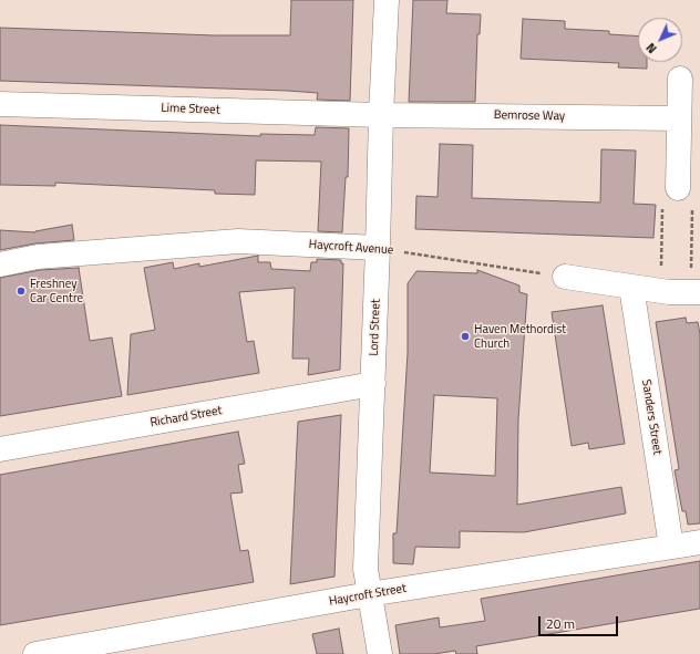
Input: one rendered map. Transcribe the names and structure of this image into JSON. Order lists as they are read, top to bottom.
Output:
{
  "streets": {
    "street": [
      "Lime Street",
      "Bemrose Way",
      "Haycroft Avenue",
      "Lord Street",
      "Richard Street",
      "Sanders Street",
      "Haycroft Street"
    ]
  },
  "crossings": [
    ["Lime Street", "Bemrose Way"],
    ["Lime Street", "Lord Street"],
    ["Bemrose Way", "Lord Street"],
    ["Haycroft Avenue", "Lord Street"],
    ["Lord Street", "Richard Street"],
    ["Lord Street", "Haycroft Street"],
    ["Sanders Street", "Haycroft Street"]
  ],
  "places": ["Freshney Car Centre", "Haven Methordist Church"],
  "scale_bar": "20 m",
  "north": "bottom left"
}
